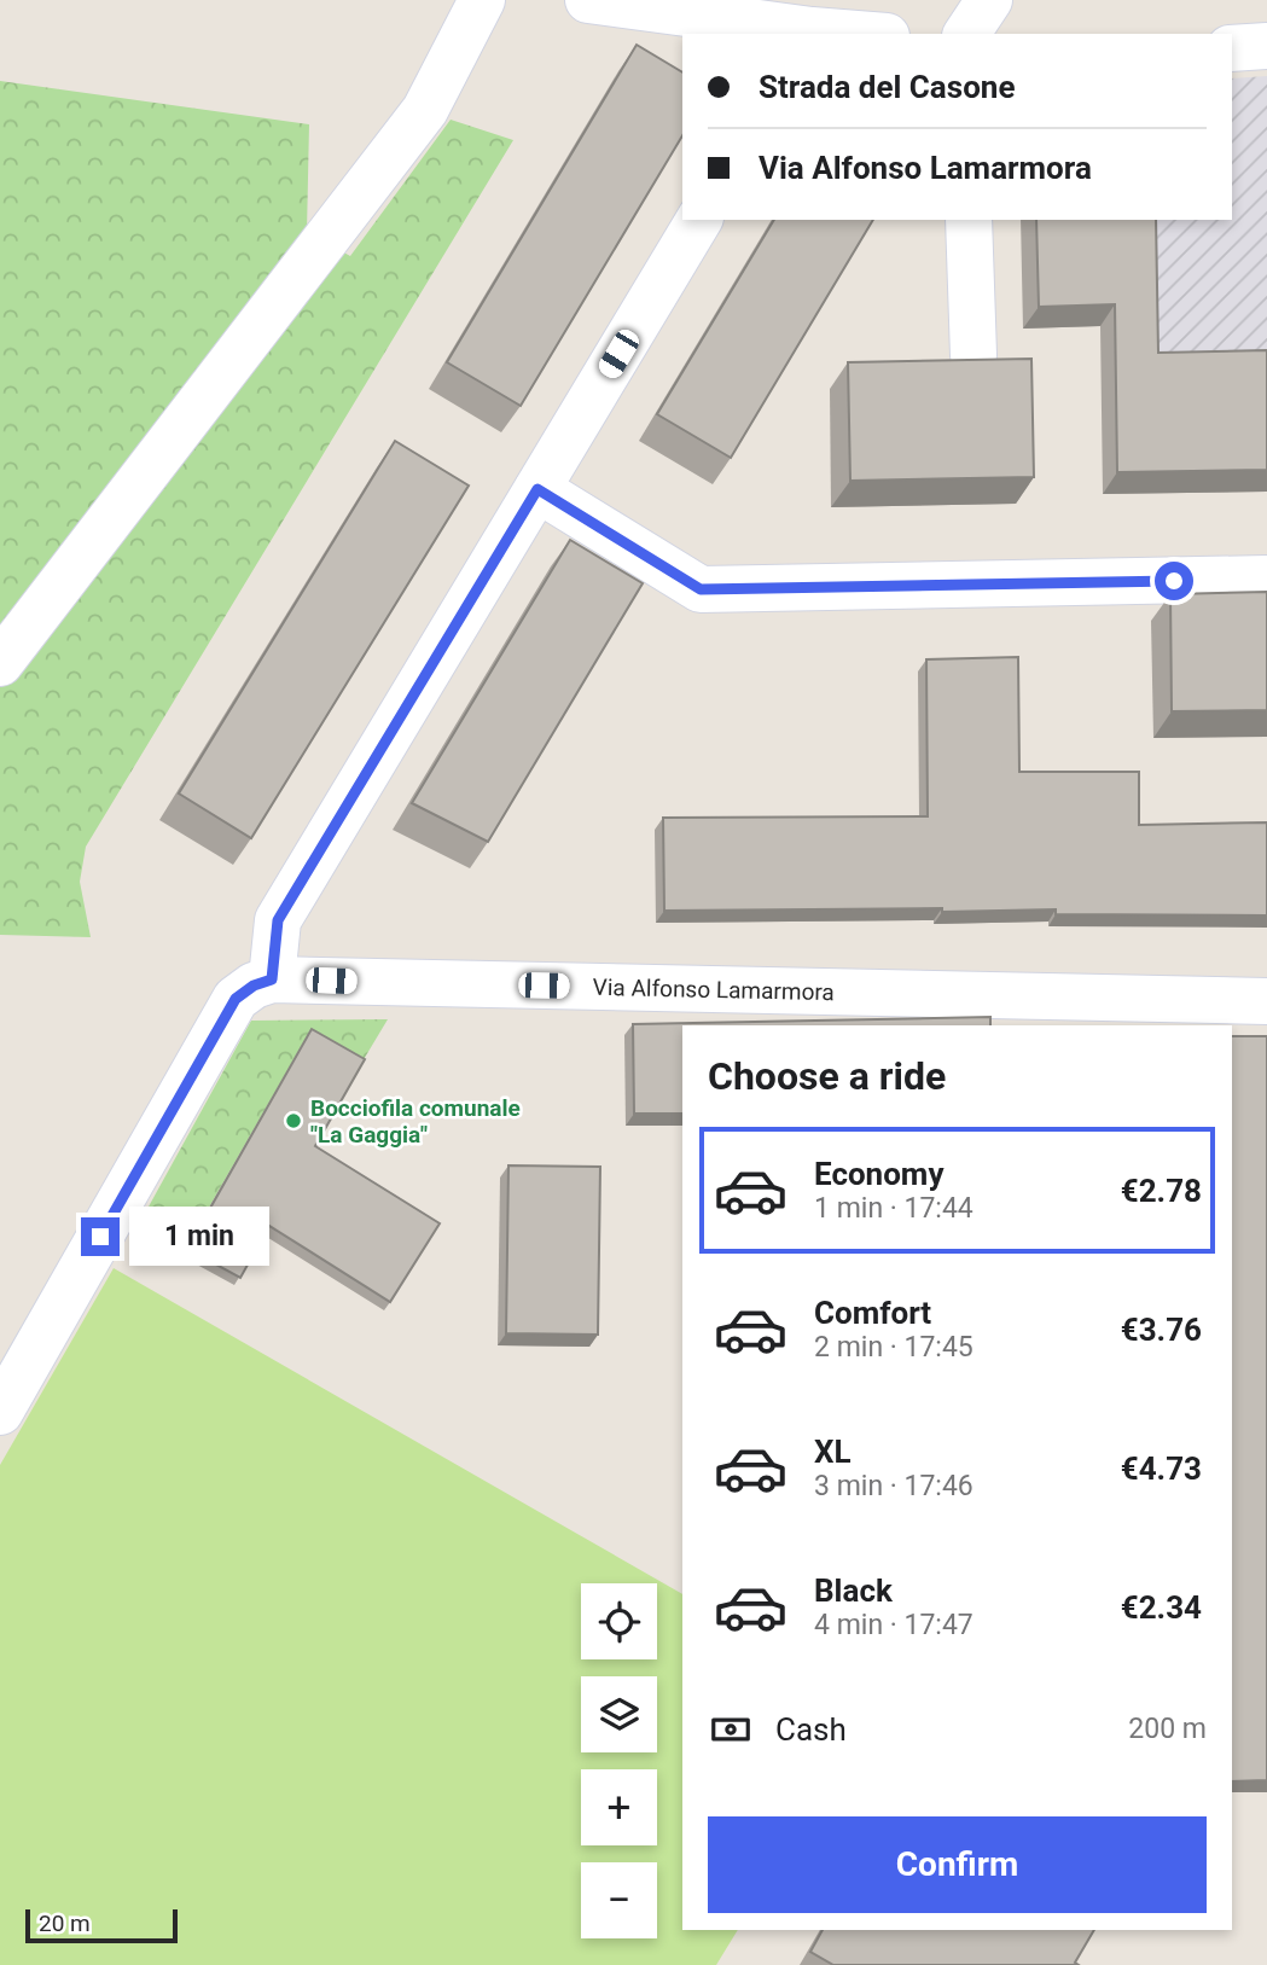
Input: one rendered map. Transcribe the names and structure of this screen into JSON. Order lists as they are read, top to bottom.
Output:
{
  "streets": {
    "street": ["Via Alfonso Lamarmora"]
  },
  "places": ["Bocciofila comunale \"La Gaggia\""],
  "scale_bar": "20 m",
  "page": {
    "banner": ["Strada del Casone", "Via Alfonso Lamarmora"],
    "heading": "Choose a ride",
    "list": [
      {
        "name": "Economy",
        "note": "1 min · 17:44",
        "value": "€2.78"
      },
      {
        "name": "Comfort",
        "note": "2 min · 17:45",
        "value": "€3.76"
      },
      {
        "name": "XL",
        "note": "3 min · 17:46",
        "value": "€4.73"
      },
      {
        "name": "Black",
        "note": "4 min · 17:47",
        "value": "€2.34"
      }
    ],
    "bubble": "1 min",
    "map_buttons": ["+", "−"],
    "pay": ["Cash", "200 m"],
    "buttons": "Confirm",
    "scale": "20 m"
  }
}
